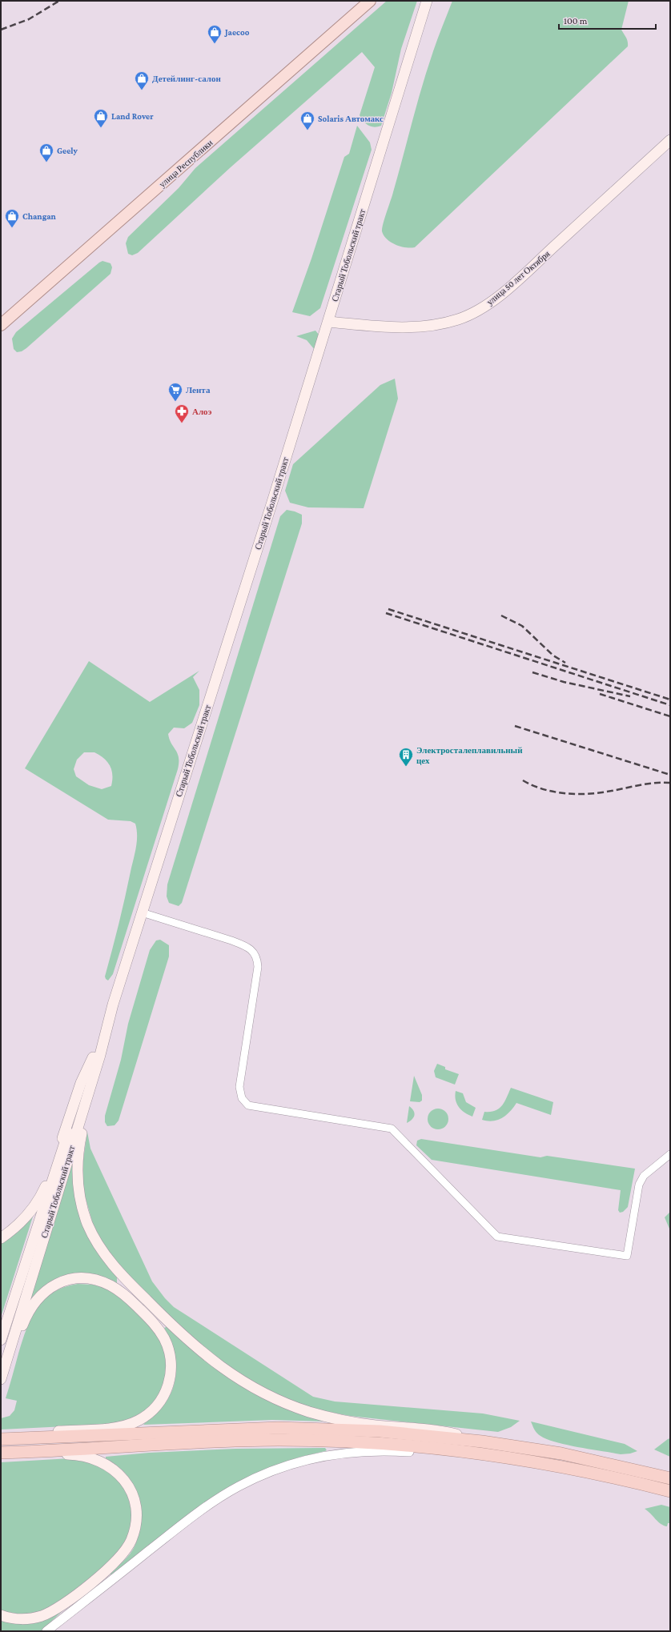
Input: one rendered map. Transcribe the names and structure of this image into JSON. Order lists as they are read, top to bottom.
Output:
{
  "streets": {
    "main road": ["улица Республики", "Старый Тобольский тракт", "улица 50 лет Октября"]
  },
  "crossings": [
    ["Старый Тобольский тракт", "улица 50 лет Октября"]
  ],
  "places": {
    "shop": [
      "Jaecoo",
      "Детейлинг-салон",
      "Land Rover",
      "Solaris Автомакс",
      "Geely",
      "Changan"
    ],
    "supermarket": ["Лента"],
    "pharmacy": ["Алоэ"],
    "building": ["Электросталеплавильный цех"]
  },
  "scale_bar": "100 m"
}
